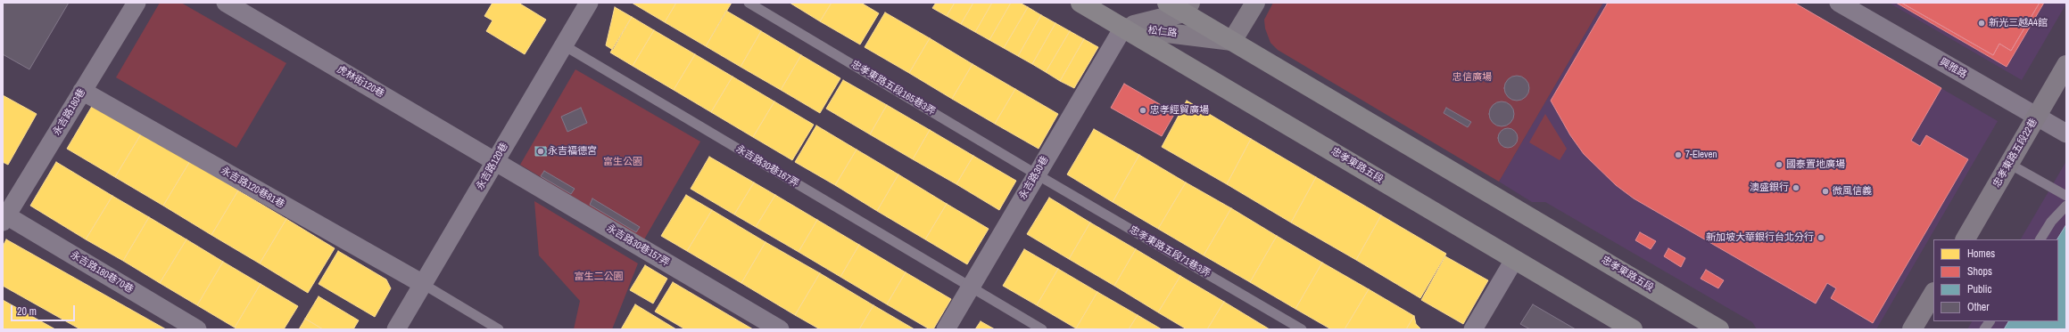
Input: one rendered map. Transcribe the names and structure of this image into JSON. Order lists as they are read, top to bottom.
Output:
{
  "streets": {
    "main road": ["忠孝東路五段"],
    "street": [
      "松仁路",
      "興雅路",
      "虎林街120巷",
      "永吉路180巷",
      "忠孝東路五段22巷",
      "永吉路120巷",
      "永吉路30巷",
      "永吉路120巷81巷",
      "永吉路30巷157弄",
      "永吉路180巷70巷"
    ],
    "lane": ["忠孝東路五段165巷3弄", "永吉路30巷167弄", "忠孝東路五段71巷3弄"]
  },
  "crossings": [
    ["松仁路", "忠孝東路五段"],
    ["松仁路", "永吉路30巷"],
    ["興雅路", "忠孝東路五段22巷"],
    ["虎林街120巷", "永吉路120巷"],
    ["虎林街120巷", "永吉路30巷157弄"],
    ["忠孝東路五段165巷3弄", "永吉路30巷"],
    ["忠孝東路五段165巷3弄", "忠孝東路五段71巷3弄"],
    ["永吉路180巷", "永吉路120巷81巷"],
    ["永吉路180巷", "永吉路180巷70巷"],
    ["忠孝東路五段", "永吉路30巷"],
    ["永吉路120巷", "永吉路30巷167弄"],
    ["永吉路120巷", "永吉路120巷81巷"],
    ["永吉路120巷", "永吉路30巷157弄"],
    ["永吉路30巷167弄", "永吉路30巷"],
    ["永吉路30巷", "忠孝東路五段71巷3弄"]
  ],
  "parks": ["忠信廣場", "富生公園", "富生二公園"],
  "places": [
    "新光三越A4館",
    "忠孝經貿廣場",
    "永吉福德宮",
    "7-Eleven",
    "國泰置地廣場",
    "澳盛銀行",
    "微風信義",
    "新加坡大華銀行台北分行"
  ],
  "legend": [
    "Homes",
    "Shops",
    "Public",
    "Other"
  ],
  "scale_bar": "20 m"
}
